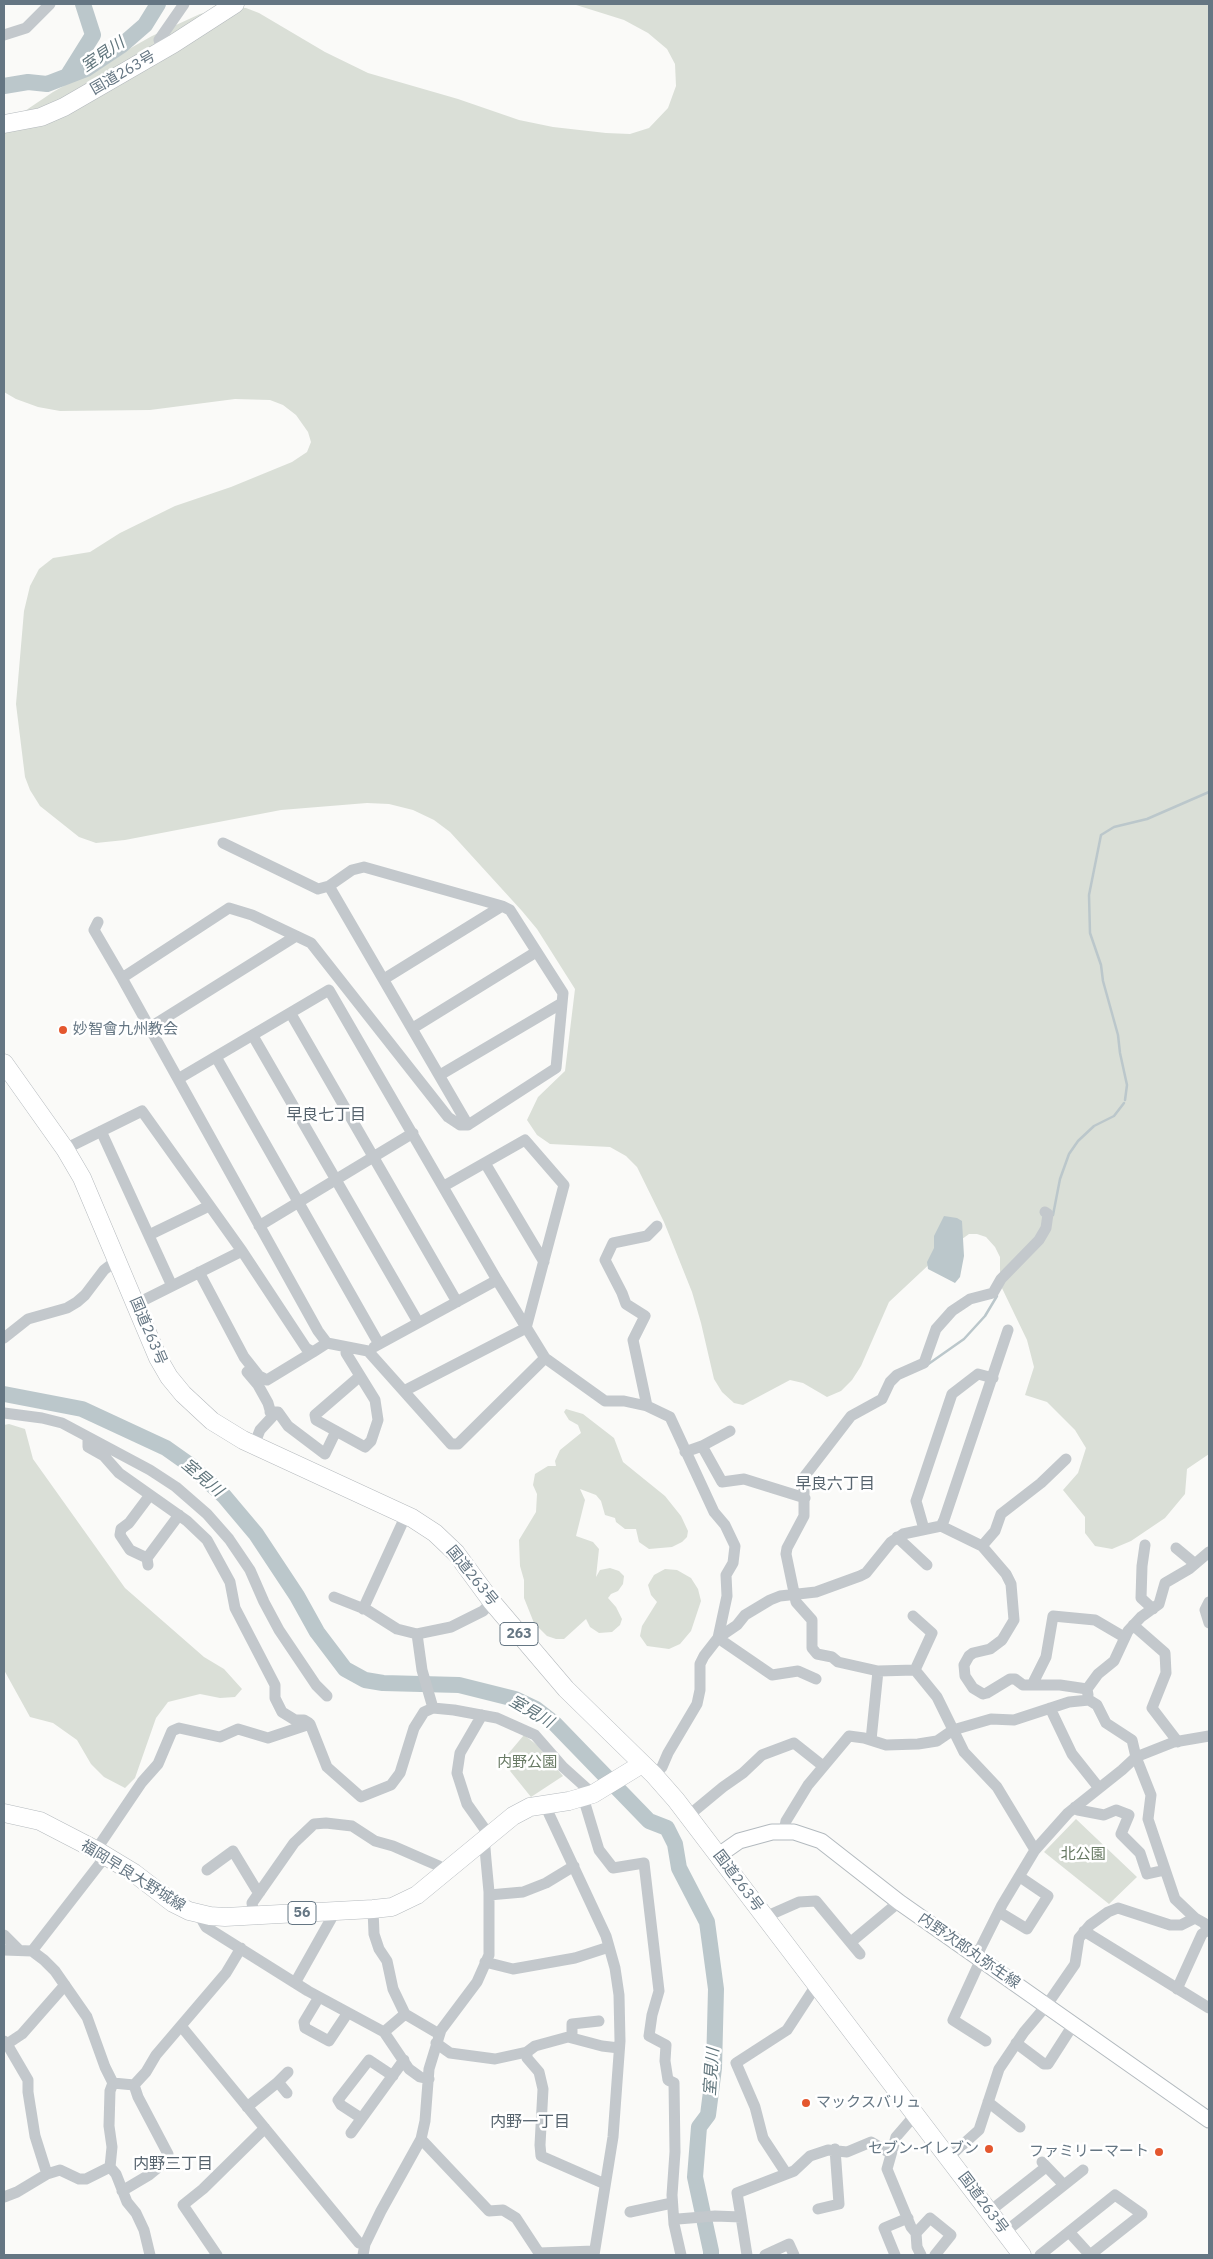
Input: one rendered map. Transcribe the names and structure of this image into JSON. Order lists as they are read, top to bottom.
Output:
{
  "streets": {
    "main road": [
      "国道263号",
      "263",
      "福岡早良大野城線",
      "56",
      "内野次郎丸弥生線"
    ]
  },
  "crossings": [
    ["国道263号", "56"],
    ["国道263号", "内野次郎丸弥生線"],
    ["福岡早良大野城線", "56"]
  ],
  "districts": [
    "早良七丁目",
    "早良六丁目",
    "内野一丁目",
    "内野三丁目"
  ],
  "water": ["室見川"],
  "parks": ["内野公園", "北公園"],
  "places": [
    "妙智會九州教会",
    "マックスバリュ",
    "セブン-イレブン",
    "ファミリーマート"
  ]
}
